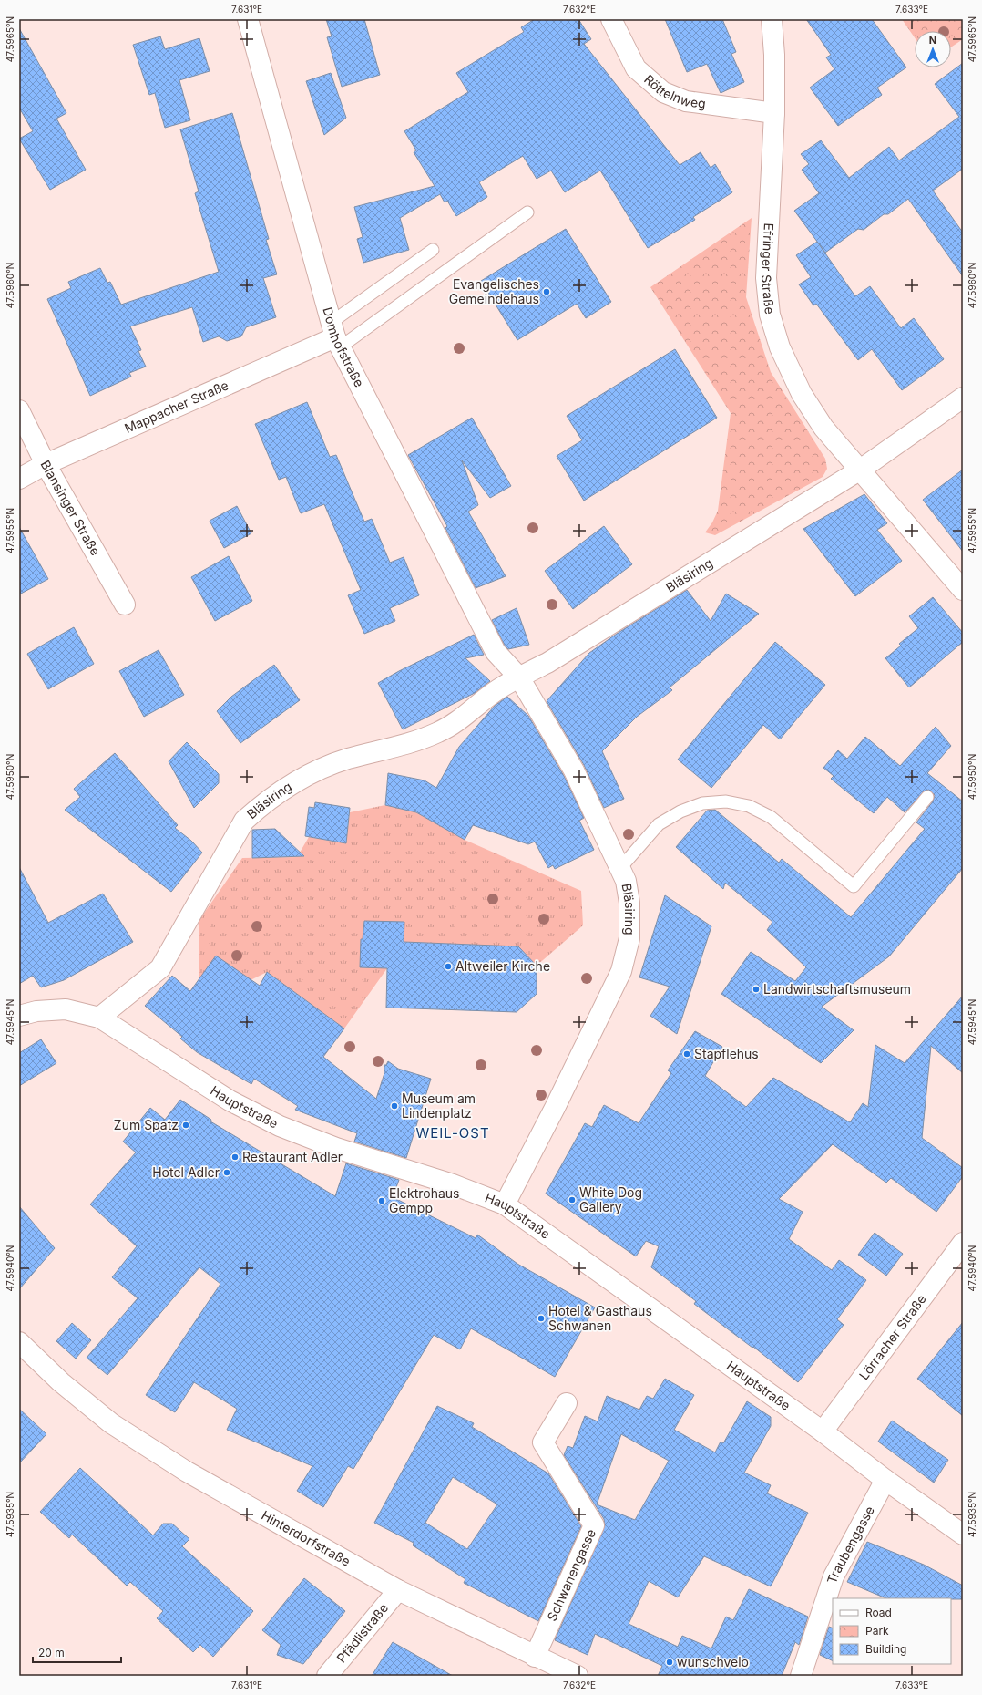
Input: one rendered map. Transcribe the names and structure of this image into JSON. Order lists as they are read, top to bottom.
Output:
{
  "streets": {
    "street": [
      "Röttelnweg",
      "Efringer Straße",
      "Domhofstraße",
      "Mappacher Straße",
      "Blansinger Straße",
      "Bläsiring",
      "Hauptstraße",
      "Lörracher Straße",
      "Hinterdorfstraße",
      "Traubengasse",
      "Schwanengasse",
      "Pfädlistraße"
    ]
  },
  "crossings": [
    ["Röttelnweg", "Efringer Straße"],
    ["Efringer Straße", "Bläsiring"],
    ["Domhofstraße", "Mappacher Straße"],
    ["Domhofstraße", "Bläsiring"],
    ["Mappacher Straße", "Blansinger Straße"],
    ["Bläsiring", "Hauptstraße"],
    ["Hauptstraße", "Lörracher Straße"],
    ["Hauptstraße", "Traubengasse"],
    ["Hinterdorfstraße", "Schwanengasse"],
    ["Hinterdorfstraße", "Pfädlistraße"]
  ],
  "districts": ["WEIL-OST"],
  "places": [
    "Evangelisches Gemeindehaus",
    "Altweiler Kirche",
    "Landwirtschaftsmuseum",
    "Stapflehus",
    "Museum am Lindenplatz",
    "Zum Spatz",
    "Restaurant Adler",
    "Hotel Adler",
    "White Dog Gallery",
    "Elektrohaus Gempp",
    "Hotel & Gasthaus Schwanen",
    "wunschvelo"
  ],
  "legend": ["Road", "Park", "Building"],
  "scale_bar": "20 m",
  "north": "top",
  "coordinates": [
    "7.631°E",
    "7.632°E",
    "7.633°E",
    "47.5965°N",
    "47.5960°N",
    "47.5955°N",
    "47.5950°N",
    "47.5945°N",
    "47.5940°N",
    "47.5935°N"
  ]
}
